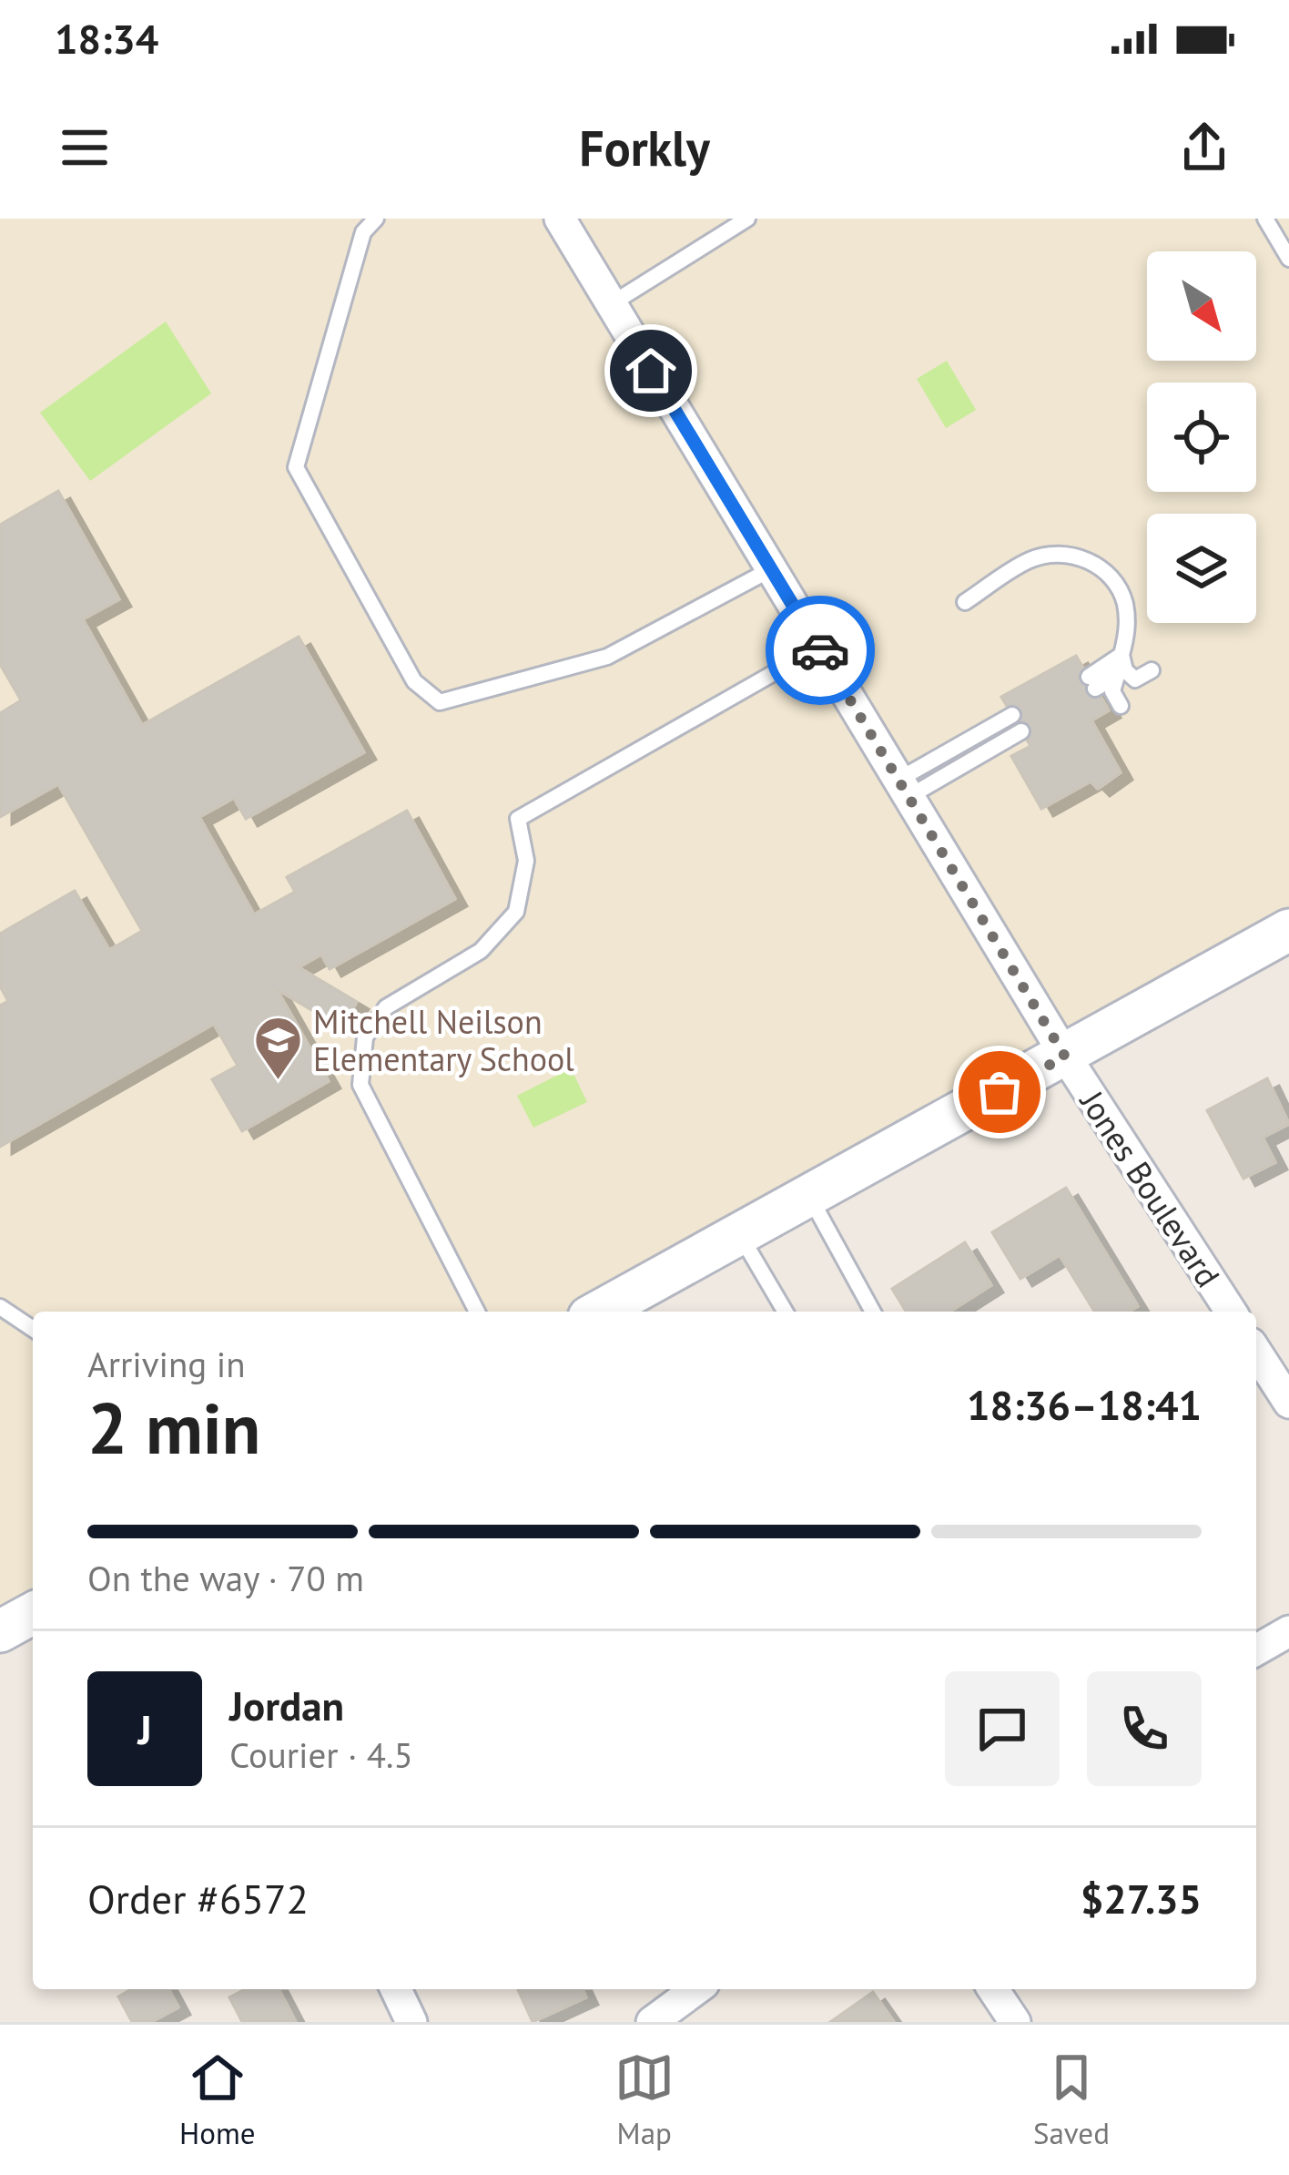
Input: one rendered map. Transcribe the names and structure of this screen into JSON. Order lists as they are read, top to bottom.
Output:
{
  "streets": {
    "street": ["Jones Boulevard"]
  },
  "places": {
    "school or university": ["Mitchell Neilson Elementary School"]
  },
  "north": "bottom right",
  "page": {
    "status": "18:34",
    "header": "Forkly",
    "heading": ["2 min", "Arriving in", "18:36–18:41"],
    "panel": [
      "Jordan",
      "Courier · 4.5",
      "Order #6572",
      "$27.35"
    ],
    "bar": "On the way · 70 m",
    "round": "J",
    "tabs": ["Home", "Map", "Saved"]
  }
}
